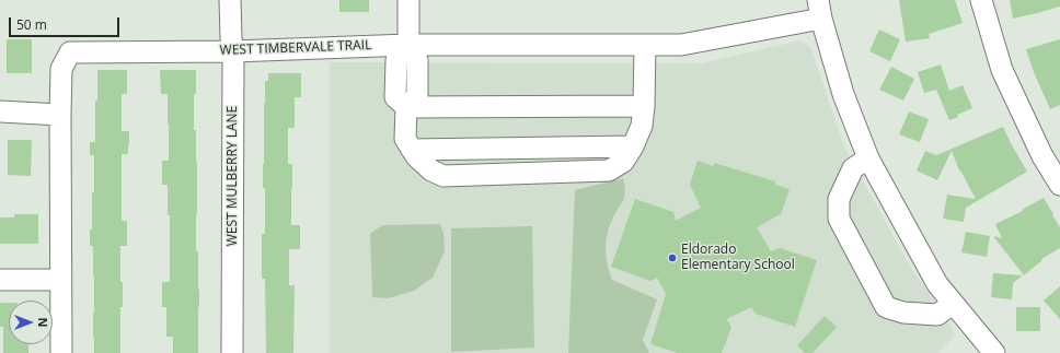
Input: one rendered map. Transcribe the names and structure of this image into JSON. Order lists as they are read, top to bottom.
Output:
{
  "streets": {
    "street": ["WEST TIMBERVALE TRAIL", "WEST MULBERRY LANE"]
  },
  "crossings": [
    ["WEST TIMBERVALE TRAIL", "WEST MULBERRY LANE"]
  ],
  "places": ["Eldorado Elementary School"],
  "scale_bar": "50 m",
  "north": "right"
}
